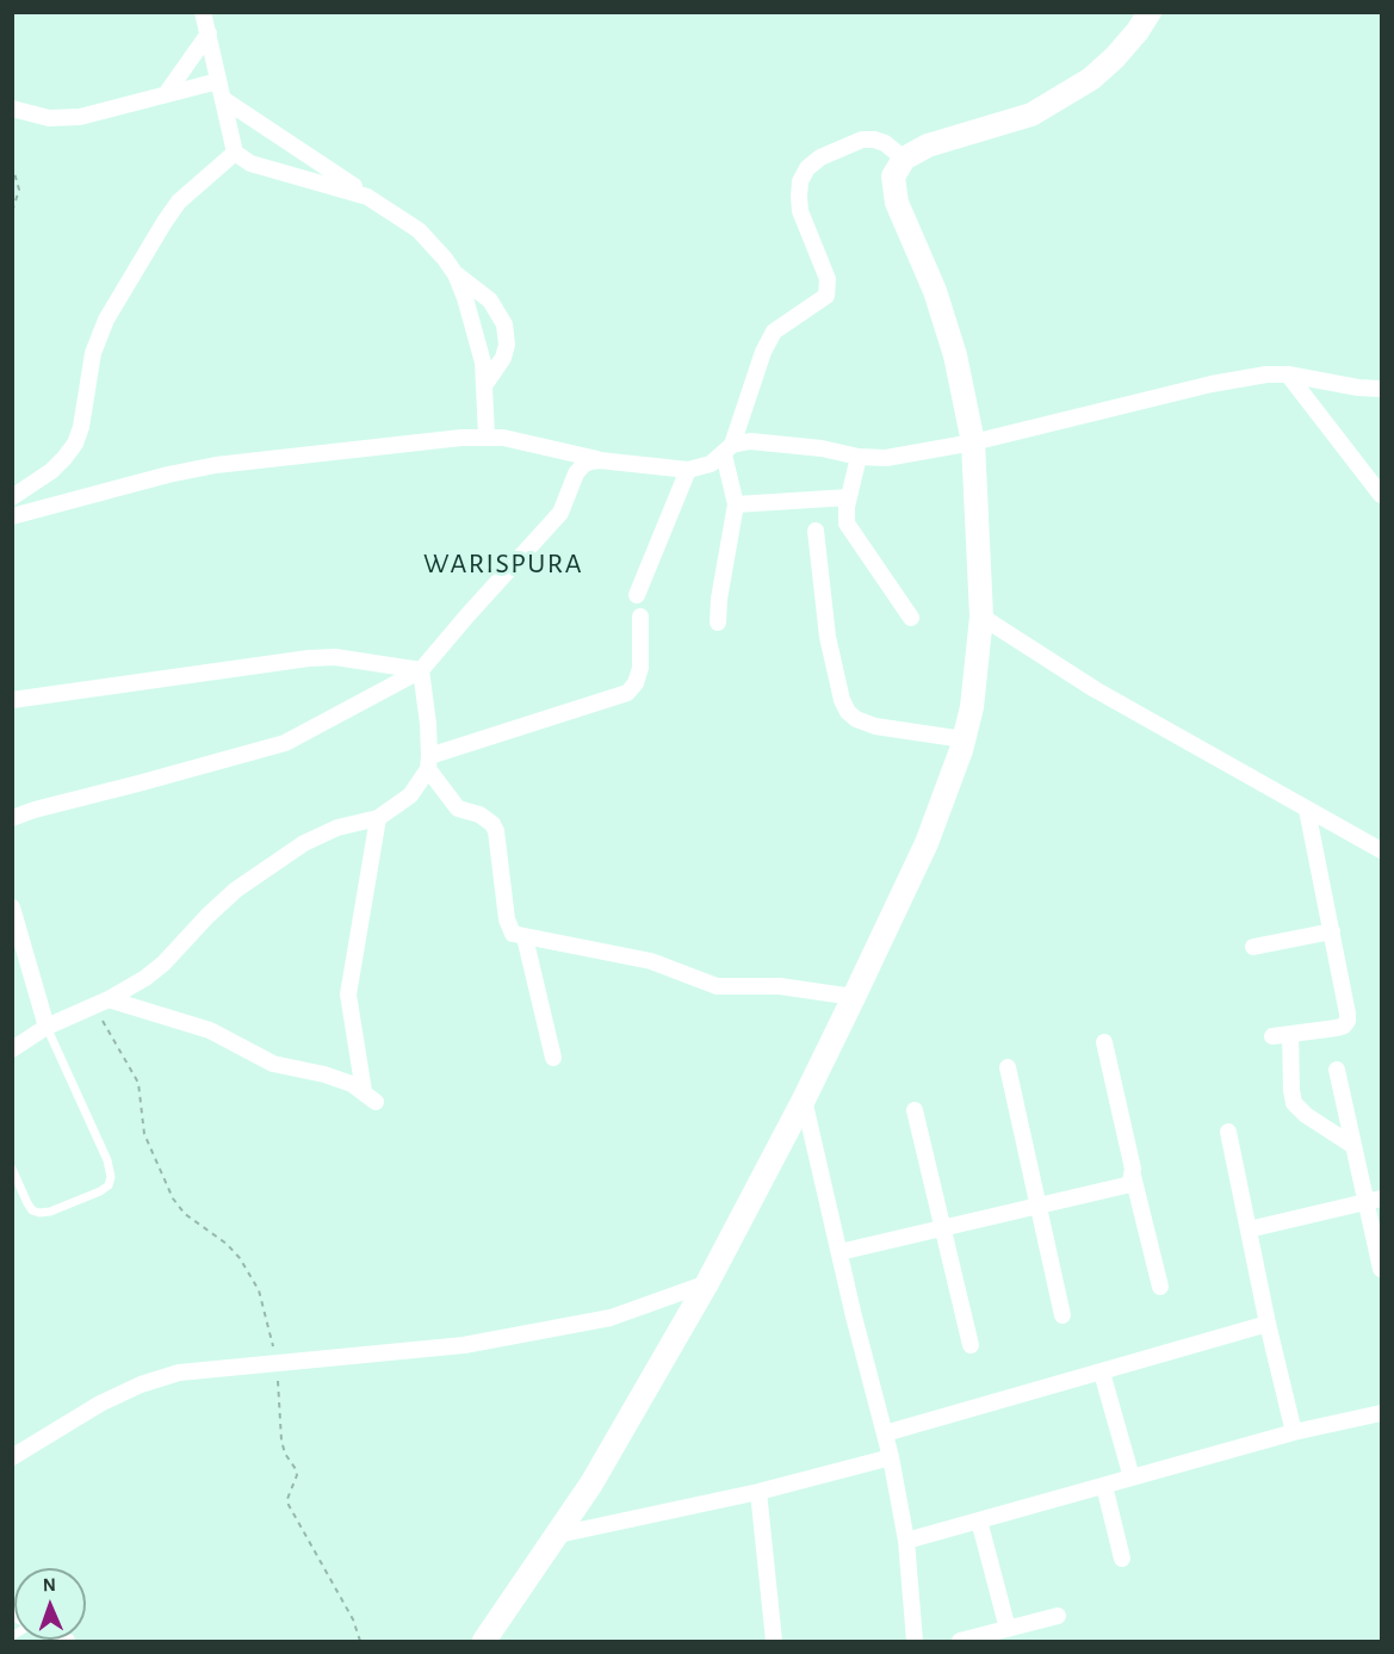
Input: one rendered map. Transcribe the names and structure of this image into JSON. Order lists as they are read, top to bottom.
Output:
{
  "districts": ["WARISPURA"],
  "north": "top"
}
